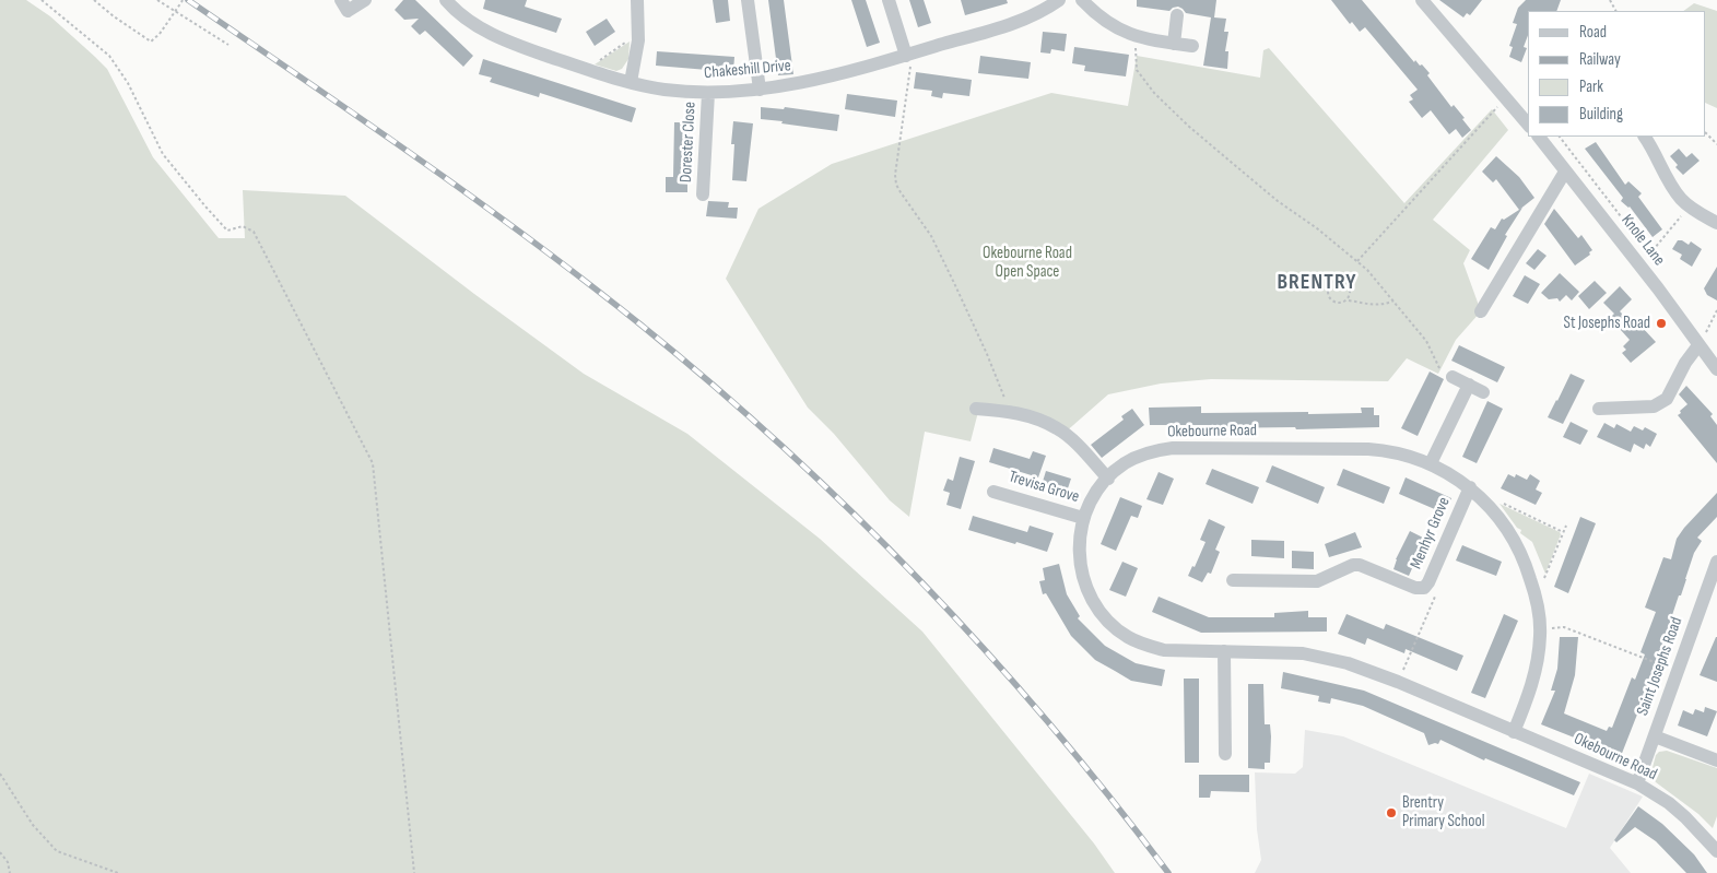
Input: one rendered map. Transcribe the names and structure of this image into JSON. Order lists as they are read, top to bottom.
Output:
{
  "streets": {
    "street": [
      "Chakeshill Drive",
      "Dorester Close",
      "Knole Lane",
      "Okebourne Road",
      "Trevisa Grove",
      "Menhyr Grove",
      "Saint Josephs Road"
    ]
  },
  "crossings": [
    ["Chakeshill Drive", "Dorester Close"],
    ["Okebourne Road", "Trevisa Grove"],
    ["Okebourne Road", "Menhyr Grove"],
    ["Okebourne Road", "Saint Josephs Road"]
  ],
  "districts": ["BRENTRY"],
  "parks": ["Okebourne Road Open Space"],
  "places": ["St Josephs Road", "Brentry Primary School"],
  "legend": [
    "Road",
    "Railway",
    "Park",
    "Building"
  ]
}
